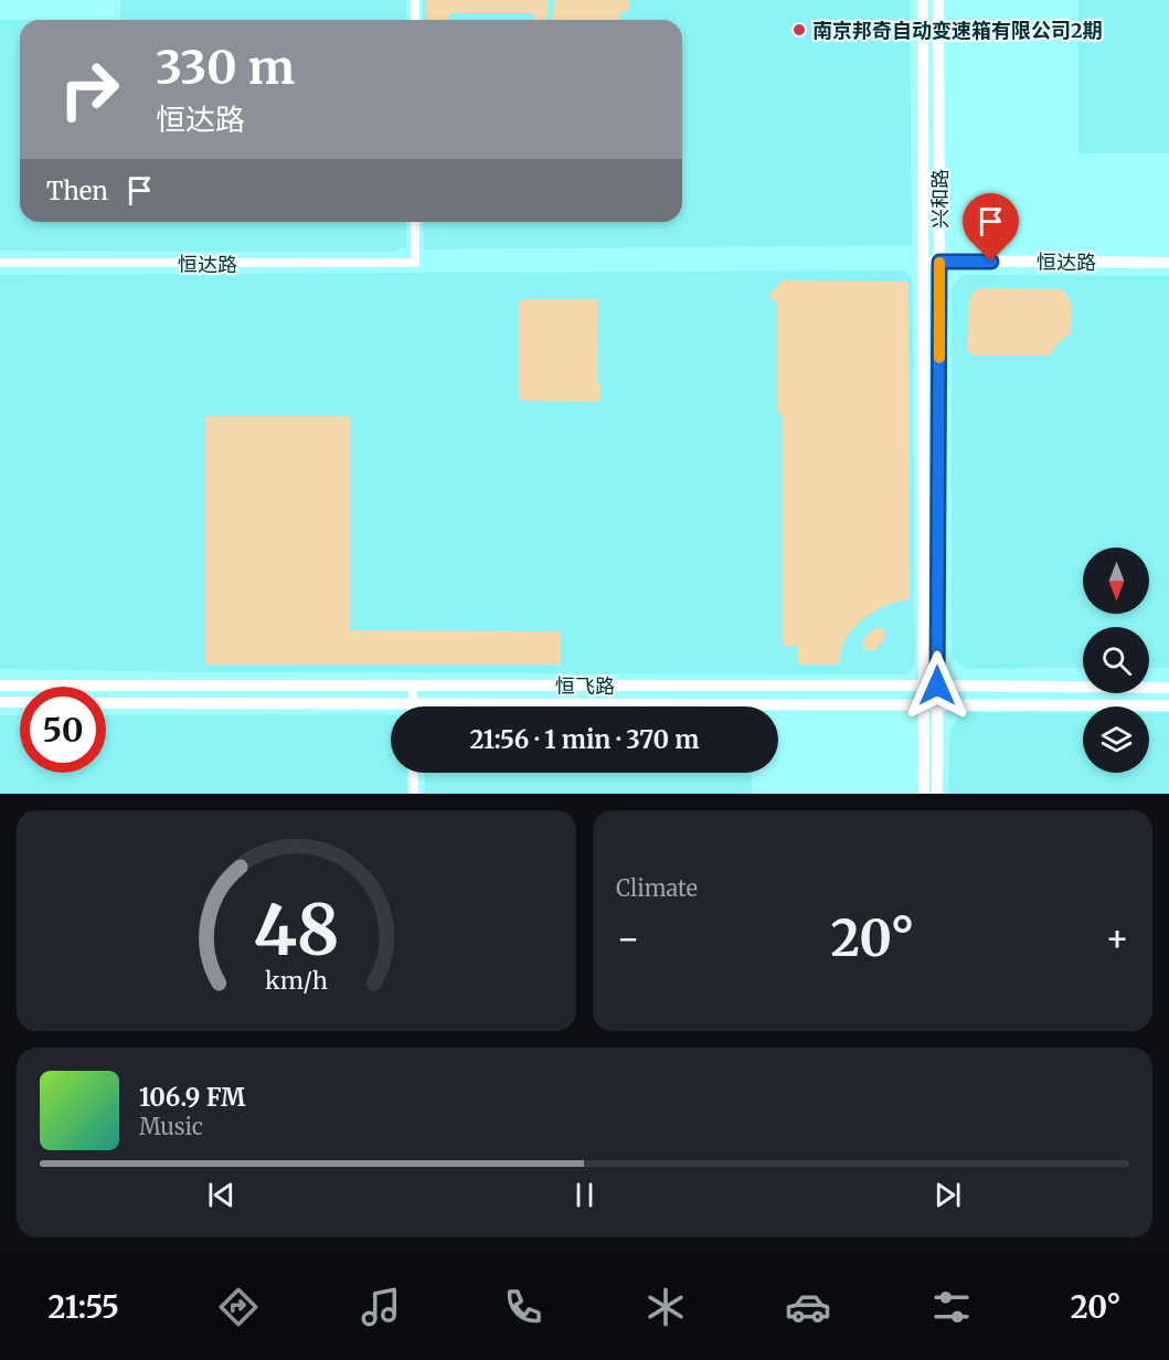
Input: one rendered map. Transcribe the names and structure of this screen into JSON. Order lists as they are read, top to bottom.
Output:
{
  "streets": {
    "main road": ["兴和路", "恒达路", "恒飞路"]
  },
  "crossings": [
    ["兴和路", "恒达路"],
    ["兴和路", "恒飞路"]
  ],
  "places": ["南京邦奇自动变速箱有限公司2期"],
  "north": "bottom",
  "page": {
    "turn": ["330 m", "恒达路"],
    "then": "Then",
    "limit": "50",
    "trip": "21:56 · 1 min · 370 m",
    "tile": "Climate",
    "heat": ["−", "20°", "+"],
    "song": ["106.9 FM", "Music"],
    "tabs": ["21:55", "20°"],
    "gauge": ["48", "km/h"]
  }
}
